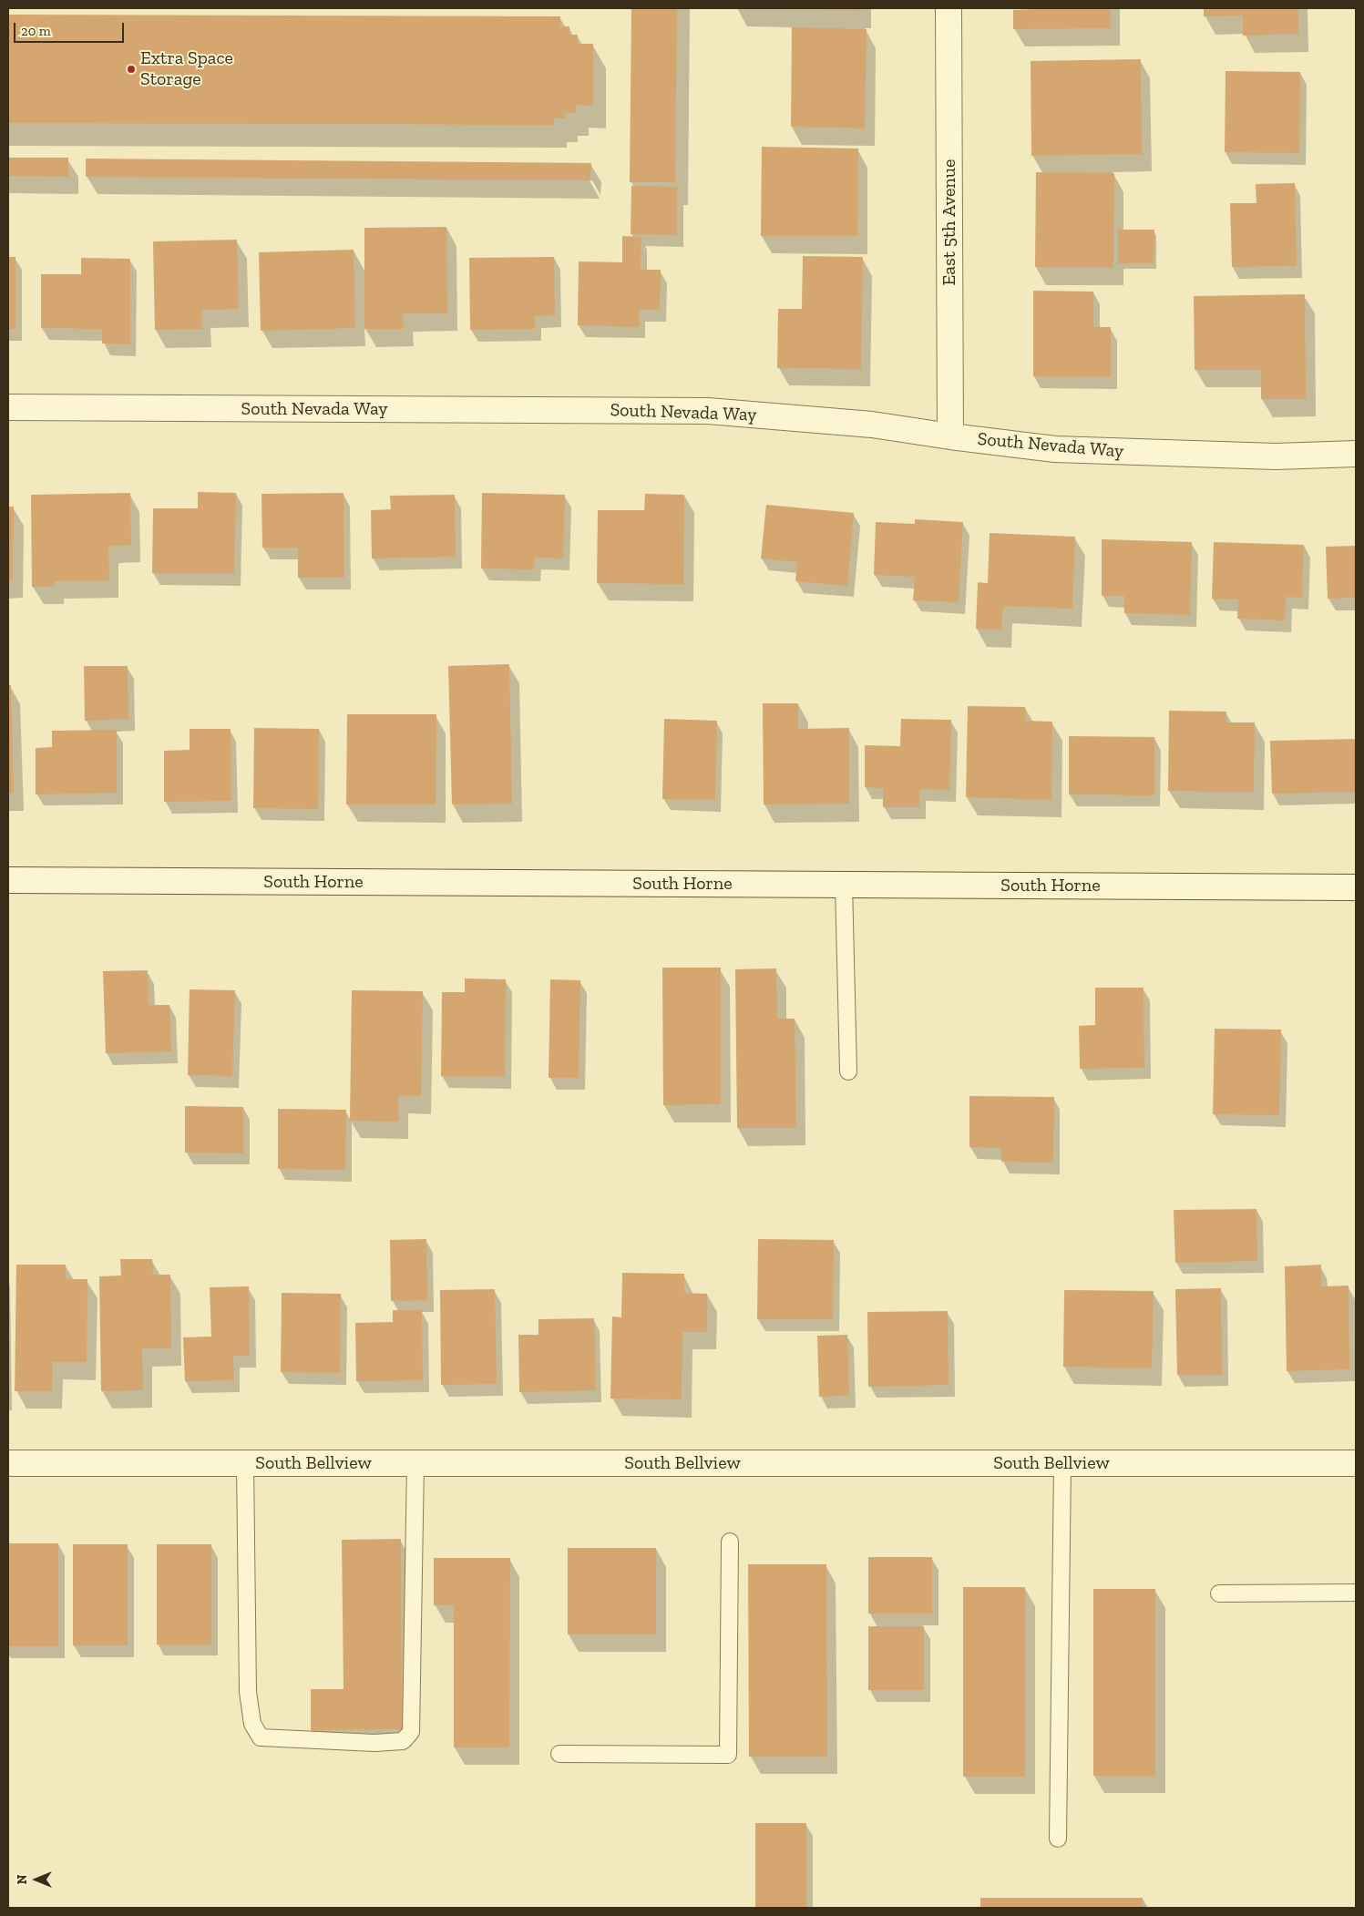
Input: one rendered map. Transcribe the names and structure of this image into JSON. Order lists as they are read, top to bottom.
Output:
{
  "streets": {
    "street": [
      "East 5th Avenue",
      "South Nevada Way",
      "South Horne",
      "South Bellview"
    ]
  },
  "crossings": [
    ["East 5th Avenue", "South Nevada Way"]
  ],
  "places": ["Extra Space Storage"],
  "scale_bar": "20 m",
  "north": "left"
}
